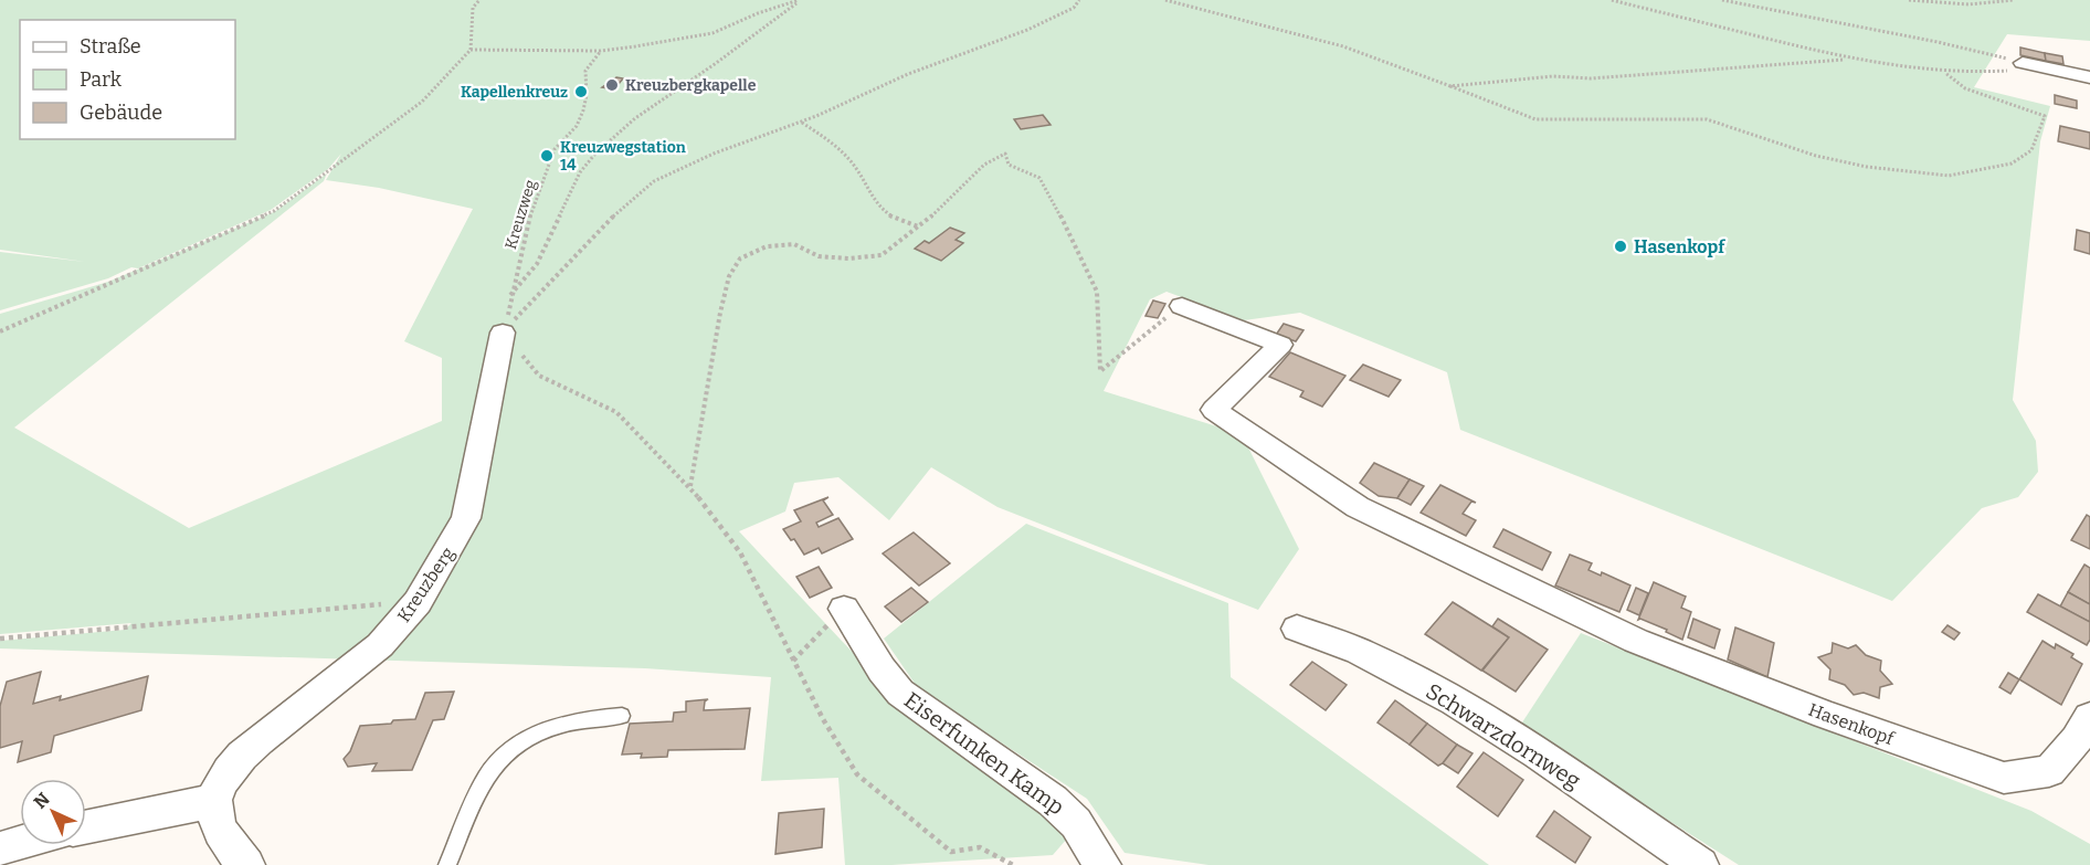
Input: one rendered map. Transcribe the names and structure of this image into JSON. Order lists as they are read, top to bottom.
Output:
{
  "streets": {
    "street": [
      "Kreuzberg",
      "Hasenkopf",
      "Schwarzdornweg",
      "Eiserfunken Kamp"
    ],
    "path": ["Kreuzweg"]
  },
  "places": [
    "Kreuzbergkapelle",
    "Kapellenkreuz",
    "Kreuzwegstation 14",
    "Hasenkopf"
  ],
  "legend": ["Straße", "Park", "Gebäude"],
  "north": "top left"
}
